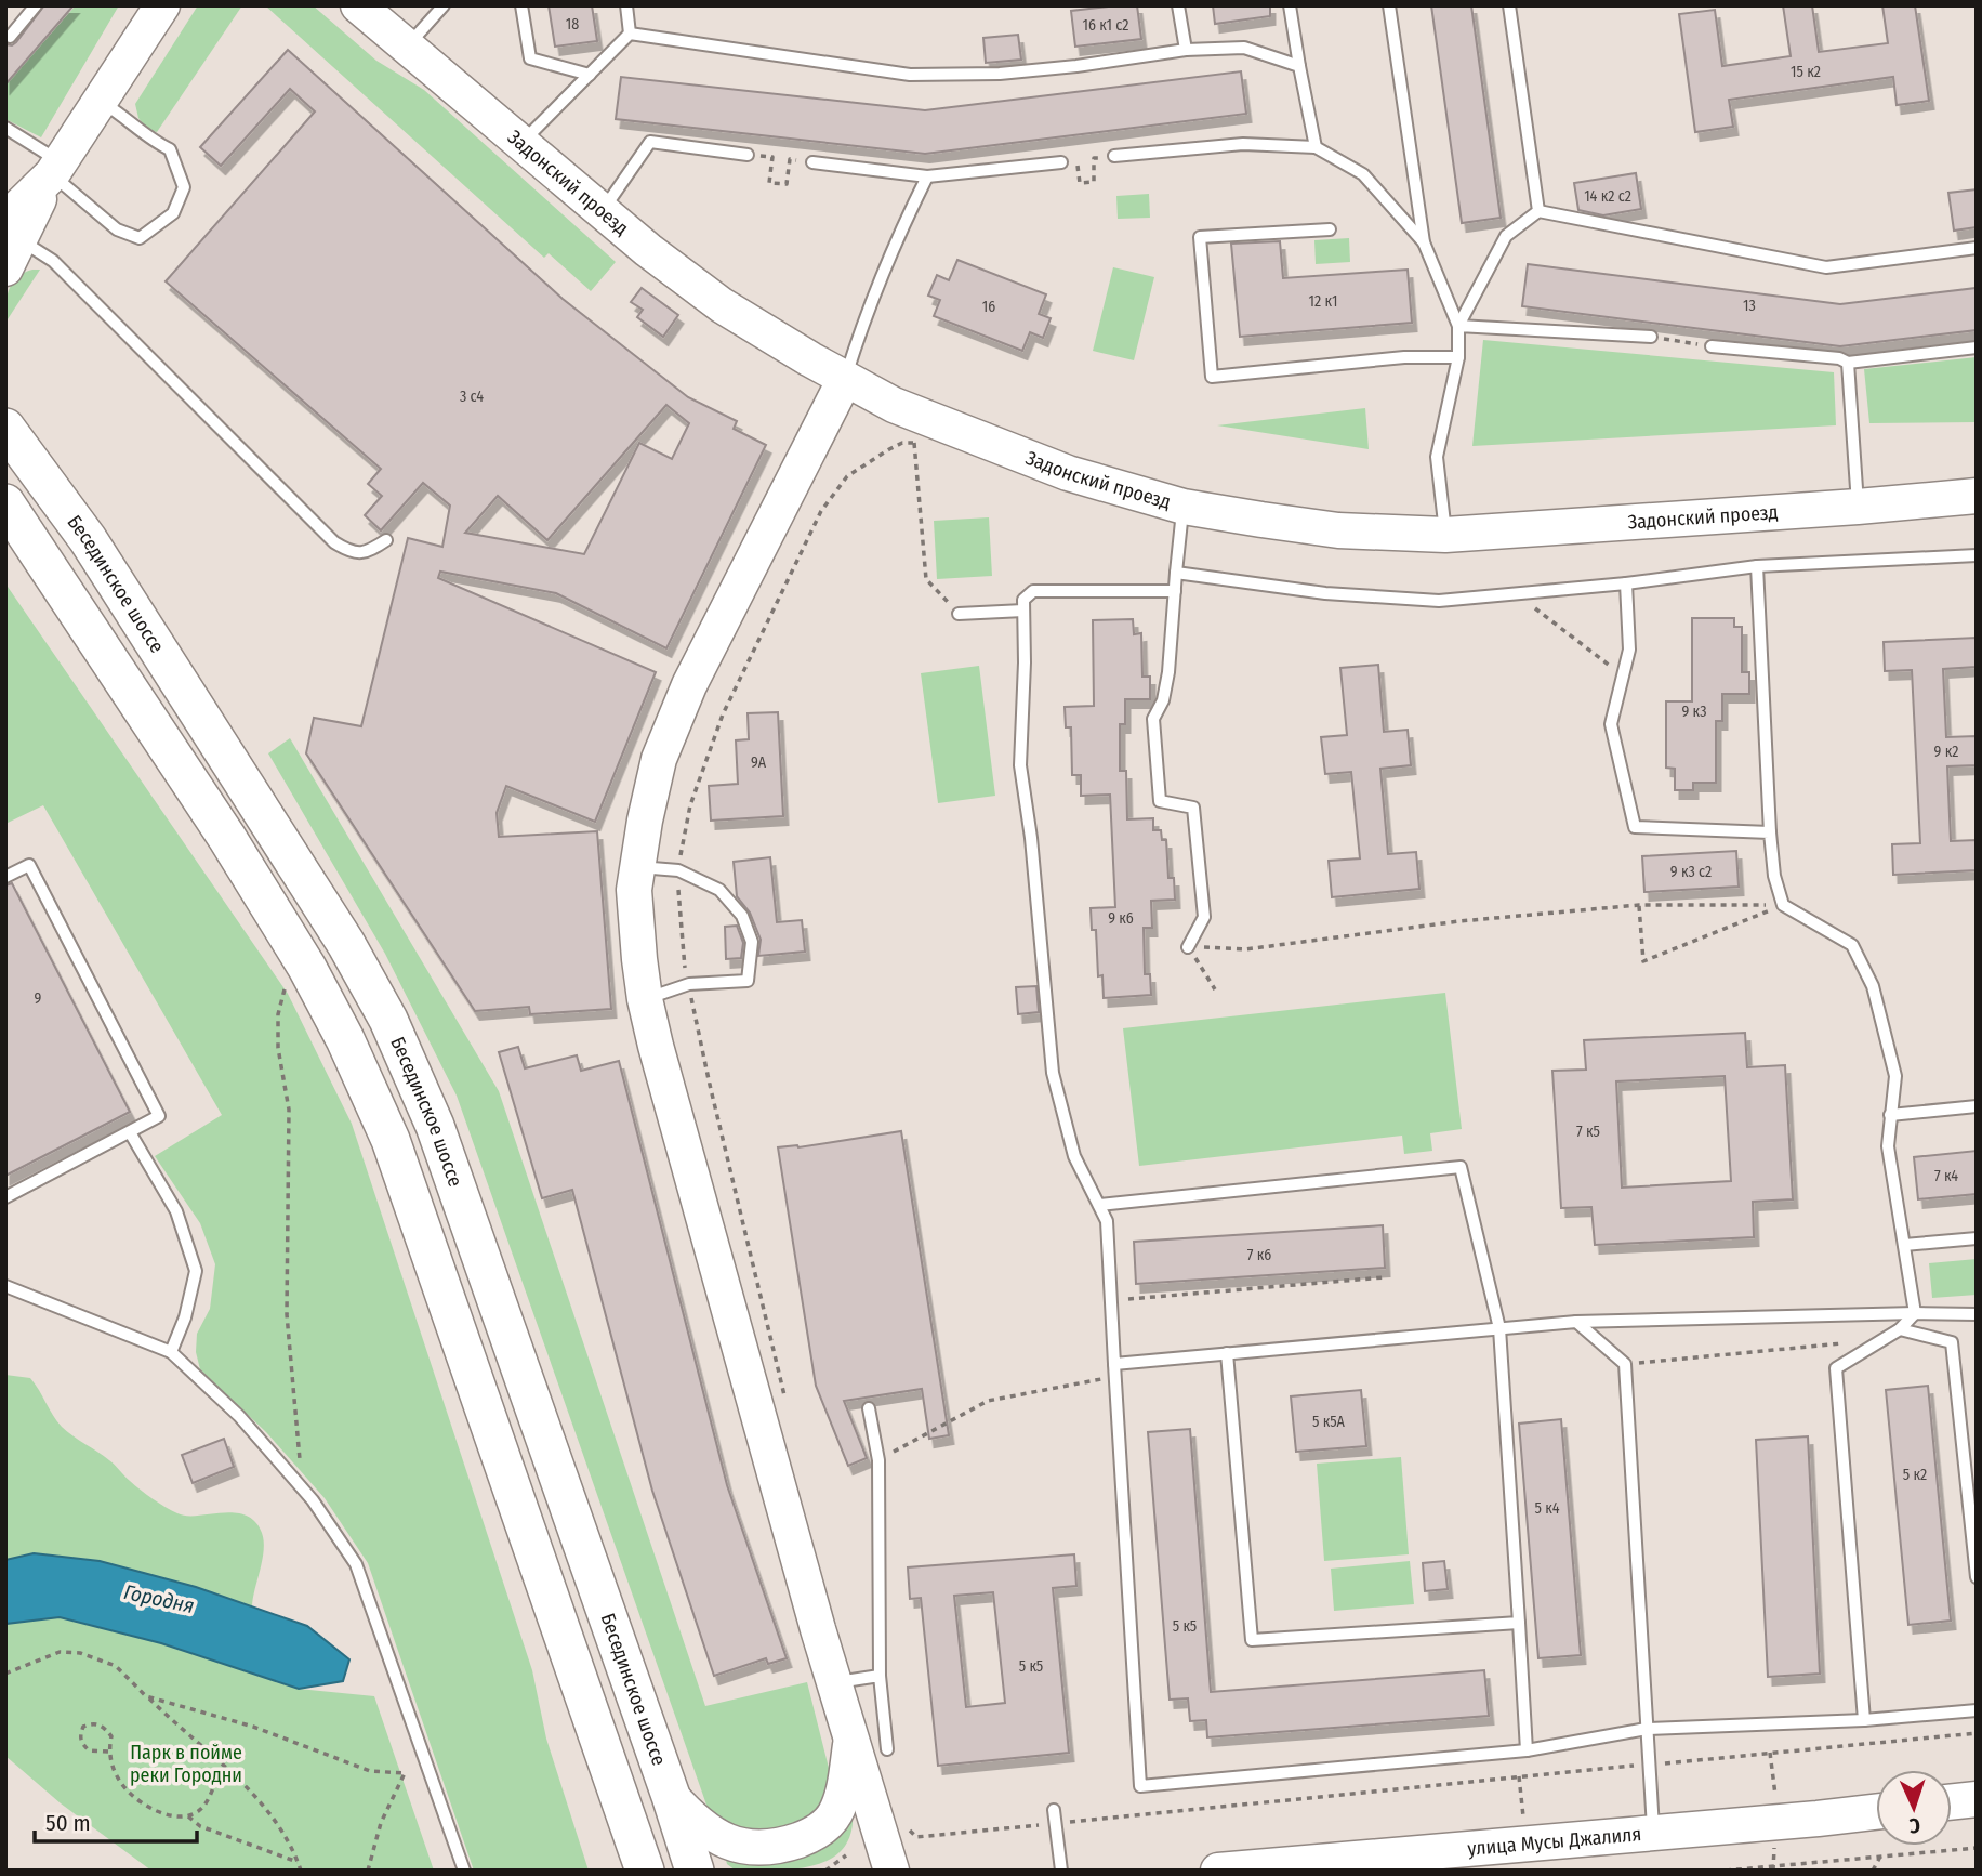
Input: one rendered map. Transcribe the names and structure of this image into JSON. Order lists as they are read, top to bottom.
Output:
{
  "streets": {
    "main road": ["Бесединское шоссе"],
    "street": ["Задонский проезд", "улица Мусы Джалиля"]
  },
  "water": ["Городня"],
  "parks": ["Парк в пойме реки Городни"],
  "house_numbers": [
    "18",
    "16 к1 с2",
    "15 к2",
    "14 к2 с2",
    "12 к1",
    "13",
    "16",
    "3 с4",
    "9 к3",
    "9 к2",
    "9А",
    "9 к3 с2",
    "9 к6",
    "9",
    "7 к5",
    "7 к4",
    "7 к6",
    "5 к5А",
    "5 к2",
    "5 к4",
    "5 к5",
    "5 к5"
  ],
  "scale_bar": "50 m",
  "north": "bottom"
}
